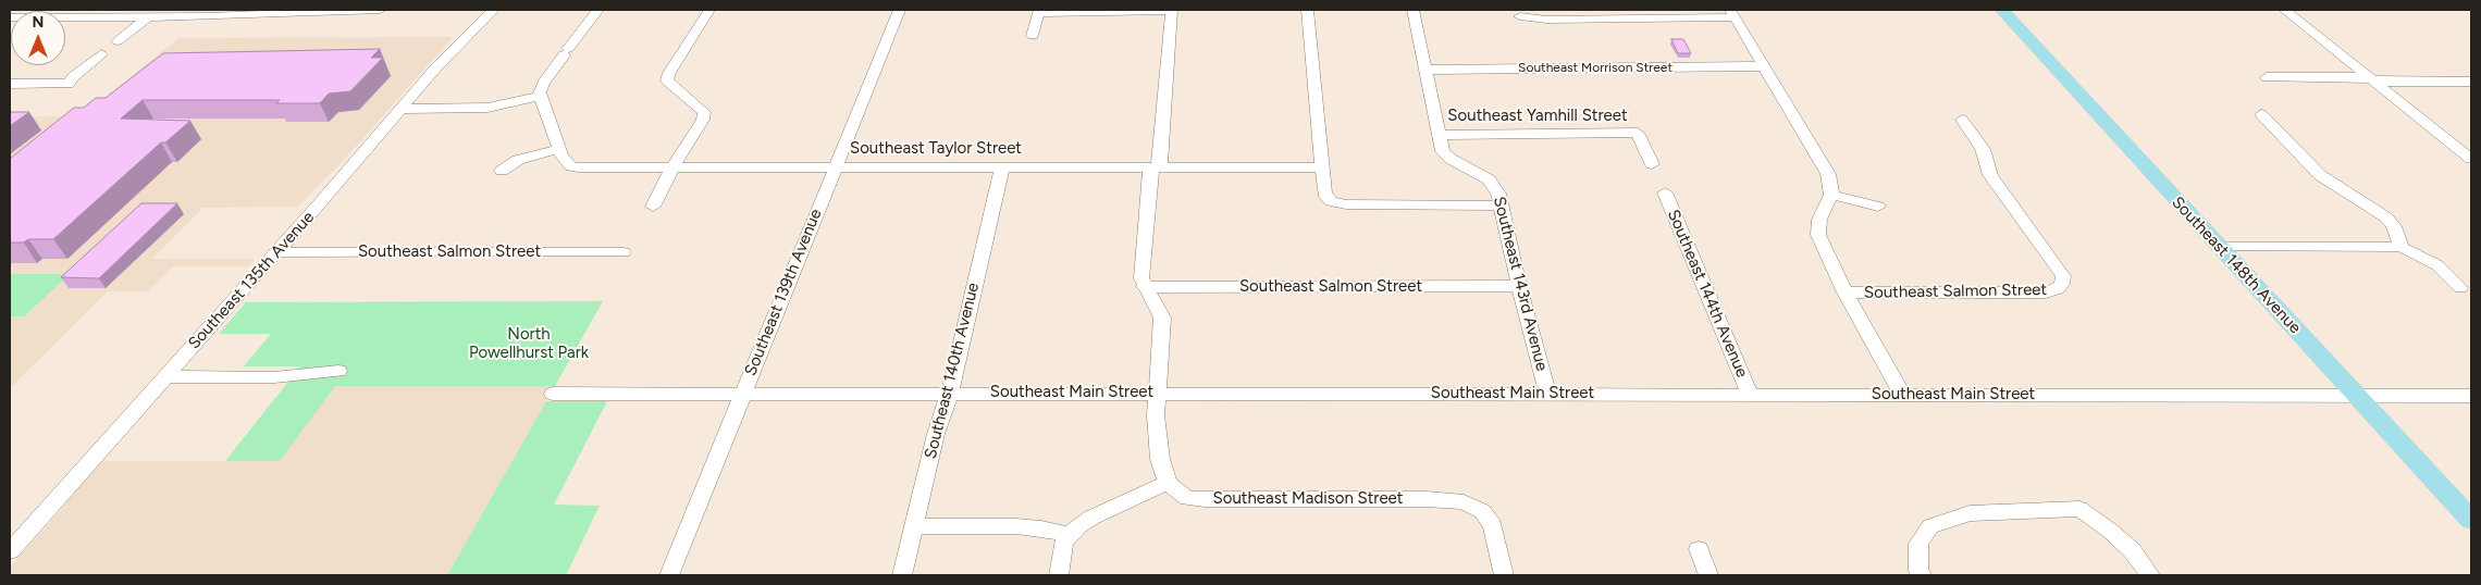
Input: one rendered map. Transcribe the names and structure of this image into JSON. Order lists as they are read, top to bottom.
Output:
{
  "streets": {
    "main road": ["Southeast 148th Avenue"],
    "street": [
      "Southeast Morrison Street",
      "Southeast Yamhill Street",
      "Southeast Taylor Street",
      "Southeast Salmon Street",
      "Southeast 135th Avenue",
      "Southeast 143rd Avenue",
      "Southeast 139th Avenue",
      "Southeast 144th Avenue",
      "Southeast 140th Avenue",
      "Southeast Main Street",
      "Southeast Madison Street"
    ]
  },
  "crossings": [
    ["Southeast Morrison Street", "Southeast 143rd Avenue"],
    ["Southeast Yamhill Street", "Southeast 143rd Avenue"],
    ["Southeast Taylor Street", "Southeast 139th Avenue"],
    ["Southeast Taylor Street", "Southeast 140th Avenue"],
    ["Southeast Salmon Street", "Southeast 135th Avenue"],
    ["Southeast Salmon Street", "Southeast 143rd Avenue"],
    ["Southeast 148th Avenue", "Southeast Main Street"],
    ["Southeast 143rd Avenue", "Southeast Main Street"],
    ["Southeast 139th Avenue", "Southeast Main Street"],
    ["Southeast 144th Avenue", "Southeast Main Street"],
    ["Southeast 140th Avenue", "Southeast Main Street"]
  ],
  "parks": ["North Powellhurst Park"],
  "north": "top"
}
